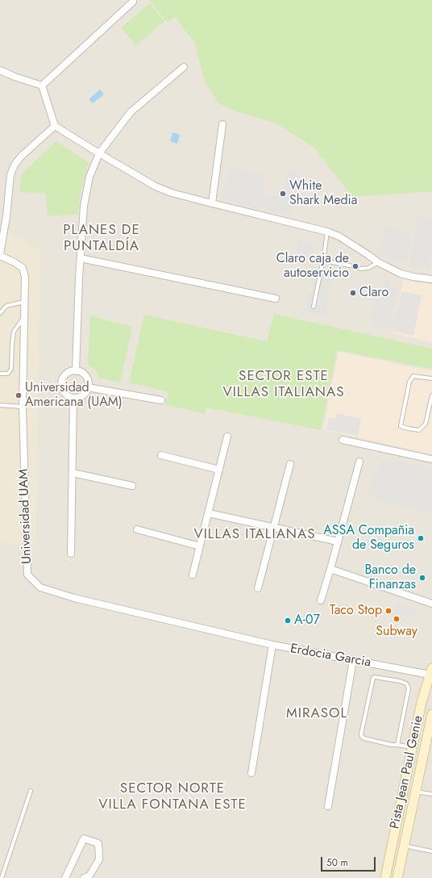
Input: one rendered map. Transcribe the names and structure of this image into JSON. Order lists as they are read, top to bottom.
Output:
{
  "streets": {
    "main road": ["Pista Jean Paul Genie"],
    "street": ["Universidad UAM", "Erdocia Garcia"]
  },
  "crossings": [
    ["Universidad UAM", "Erdocia Garcia"],
    ["Erdocia Garcia", "Pista Jean Paul Genie"]
  ],
  "districts": [
    "PLANES DE PUNTALDÍA",
    "SECTOR ESTE VILLAS ITALIANAS",
    "VILLAS ITALIANAS",
    "MIRASOL",
    "SECTOR NORTE VILLA FONTANA ESTE"
  ],
  "places": [
    "White Shark Media",
    "Claro caja de autoservicio",
    "Claro",
    "Universidad Americana (UAM)",
    "ASSA Compañia de Seguros",
    "Banco de Finanzas",
    "Taco Stop",
    "Subway",
    "A-07"
  ],
  "scale_bar": "50 m"
}
